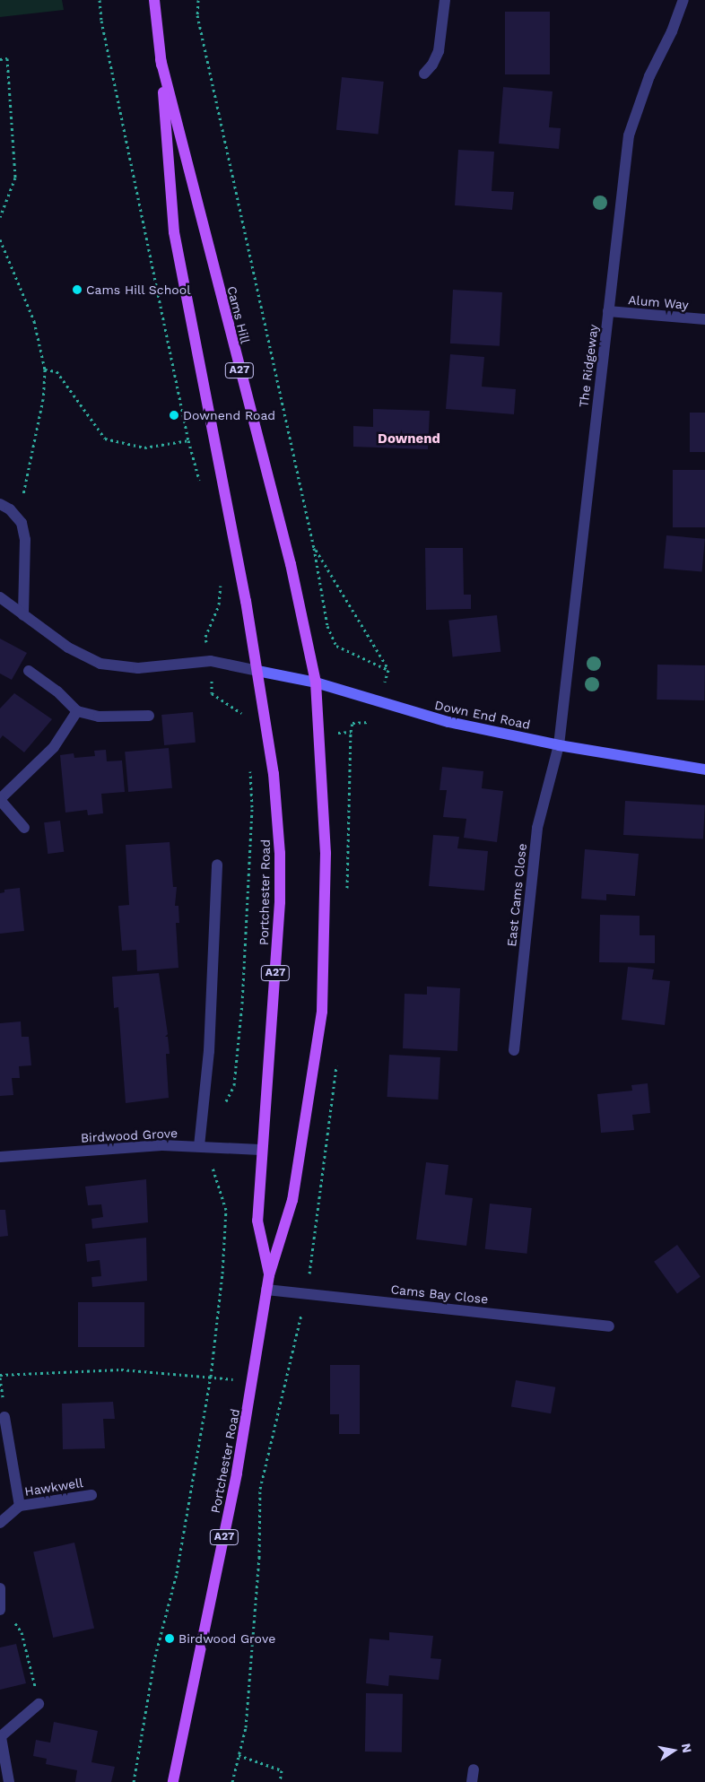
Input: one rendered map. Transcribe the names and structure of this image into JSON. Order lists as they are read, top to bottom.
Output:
{
  "streets": {
    "main road": ["Cams Hill", "A27", "Portchester Road"],
    "street": [
      "Alum Way",
      "The Ridgeway",
      "Down End Road",
      "East Cams Close",
      "Birdwood Grove",
      "Cams Bay Close",
      "Hawkwell"
    ]
  },
  "crossings": [
    ["Alum Way", "The Ridgeway"],
    ["Cams Hill", "Down End Road"],
    ["Cams Hill", "Portchester Road"],
    ["The Ridgeway", "Down End Road"],
    ["The Ridgeway", "East Cams Close"],
    ["Down End Road", "Portchester Road"],
    ["Down End Road", "East Cams Close"],
    ["Portchester Road", "Birdwood Grove"],
    ["Portchester Road", "Cams Bay Close"]
  ],
  "districts": ["Downend"],
  "places": ["Cams Hill School", "Downend Road", "Birdwood Grove"],
  "north": "right"
}
